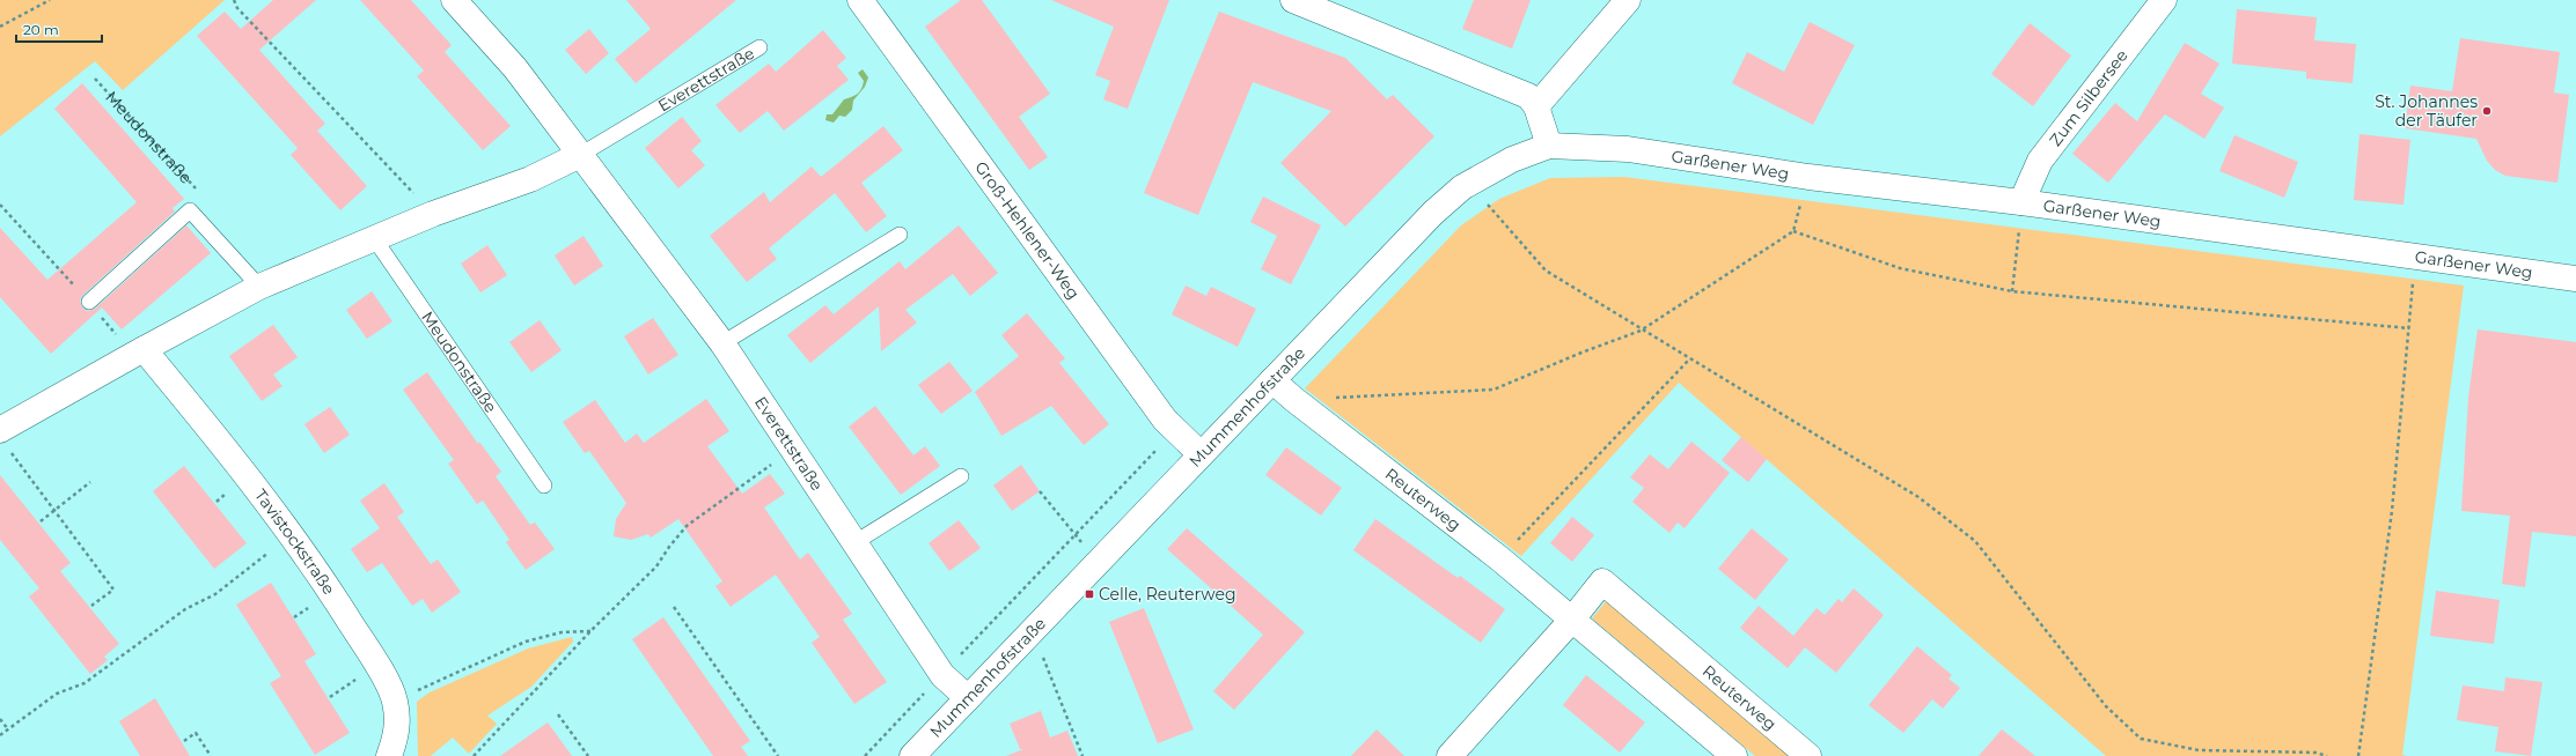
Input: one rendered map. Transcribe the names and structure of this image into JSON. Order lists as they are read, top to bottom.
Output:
{
  "streets": {
    "street": [
      "Everettstraße",
      "Zum Silbersee",
      "Garßener Weg",
      "Groß-Hehlener-Weg",
      "Mummenhofstraße",
      "Reuterweg",
      "Tavistockstraße"
    ],
    "lane": ["Meudonstraße"]
  },
  "crossings": [
    ["Everettstraße", "Mummenhofstraße"],
    ["Zum Silbersee", "Garßener Weg"],
    ["Garßener Weg", "Mummenhofstraße"],
    ["Groß-Hehlener-Weg", "Mummenhofstraße"],
    ["Mummenhofstraße", "Reuterweg"]
  ],
  "places": {
    "other": ["St. Johannes der Täufer"],
    "transit": ["Celle, Reuterweg"]
  },
  "scale_bar": "20 m"
}
